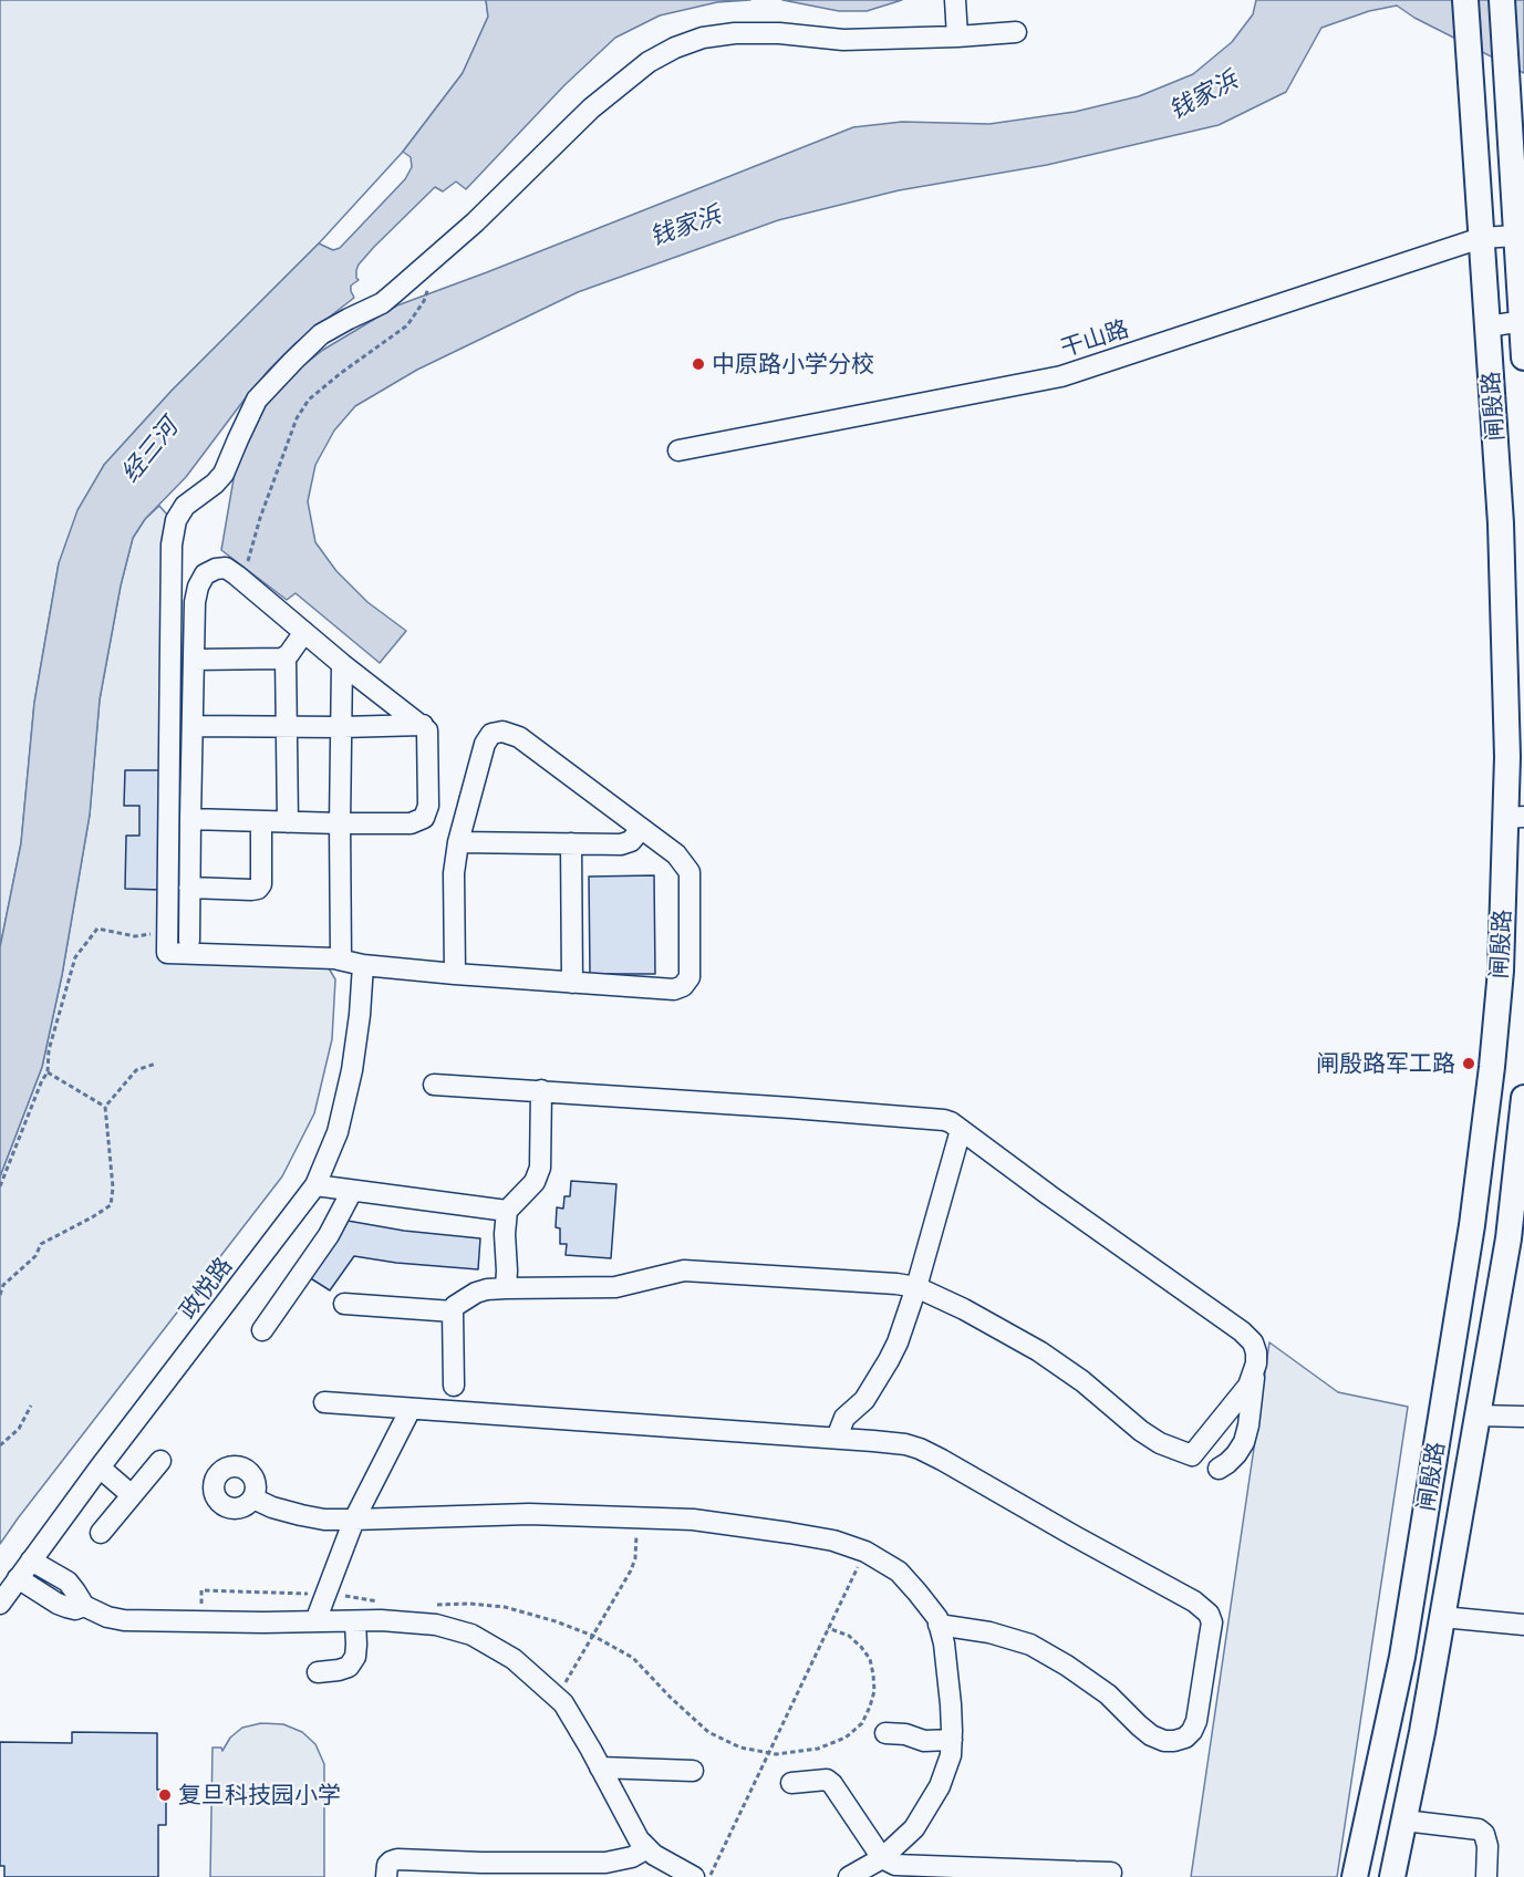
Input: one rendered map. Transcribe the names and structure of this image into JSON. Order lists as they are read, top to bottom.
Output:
{
  "streets": {
    "main road": ["闸殷路"],
    "street": ["干山路", "政悦路"]
  },
  "crossings": [
    ["干山路", "闸殷路"]
  ],
  "water": ["钱家浜", "经三河"],
  "places": ["中原路小学分校", "闸殷路军工路", "复旦科技园小学"]
}
